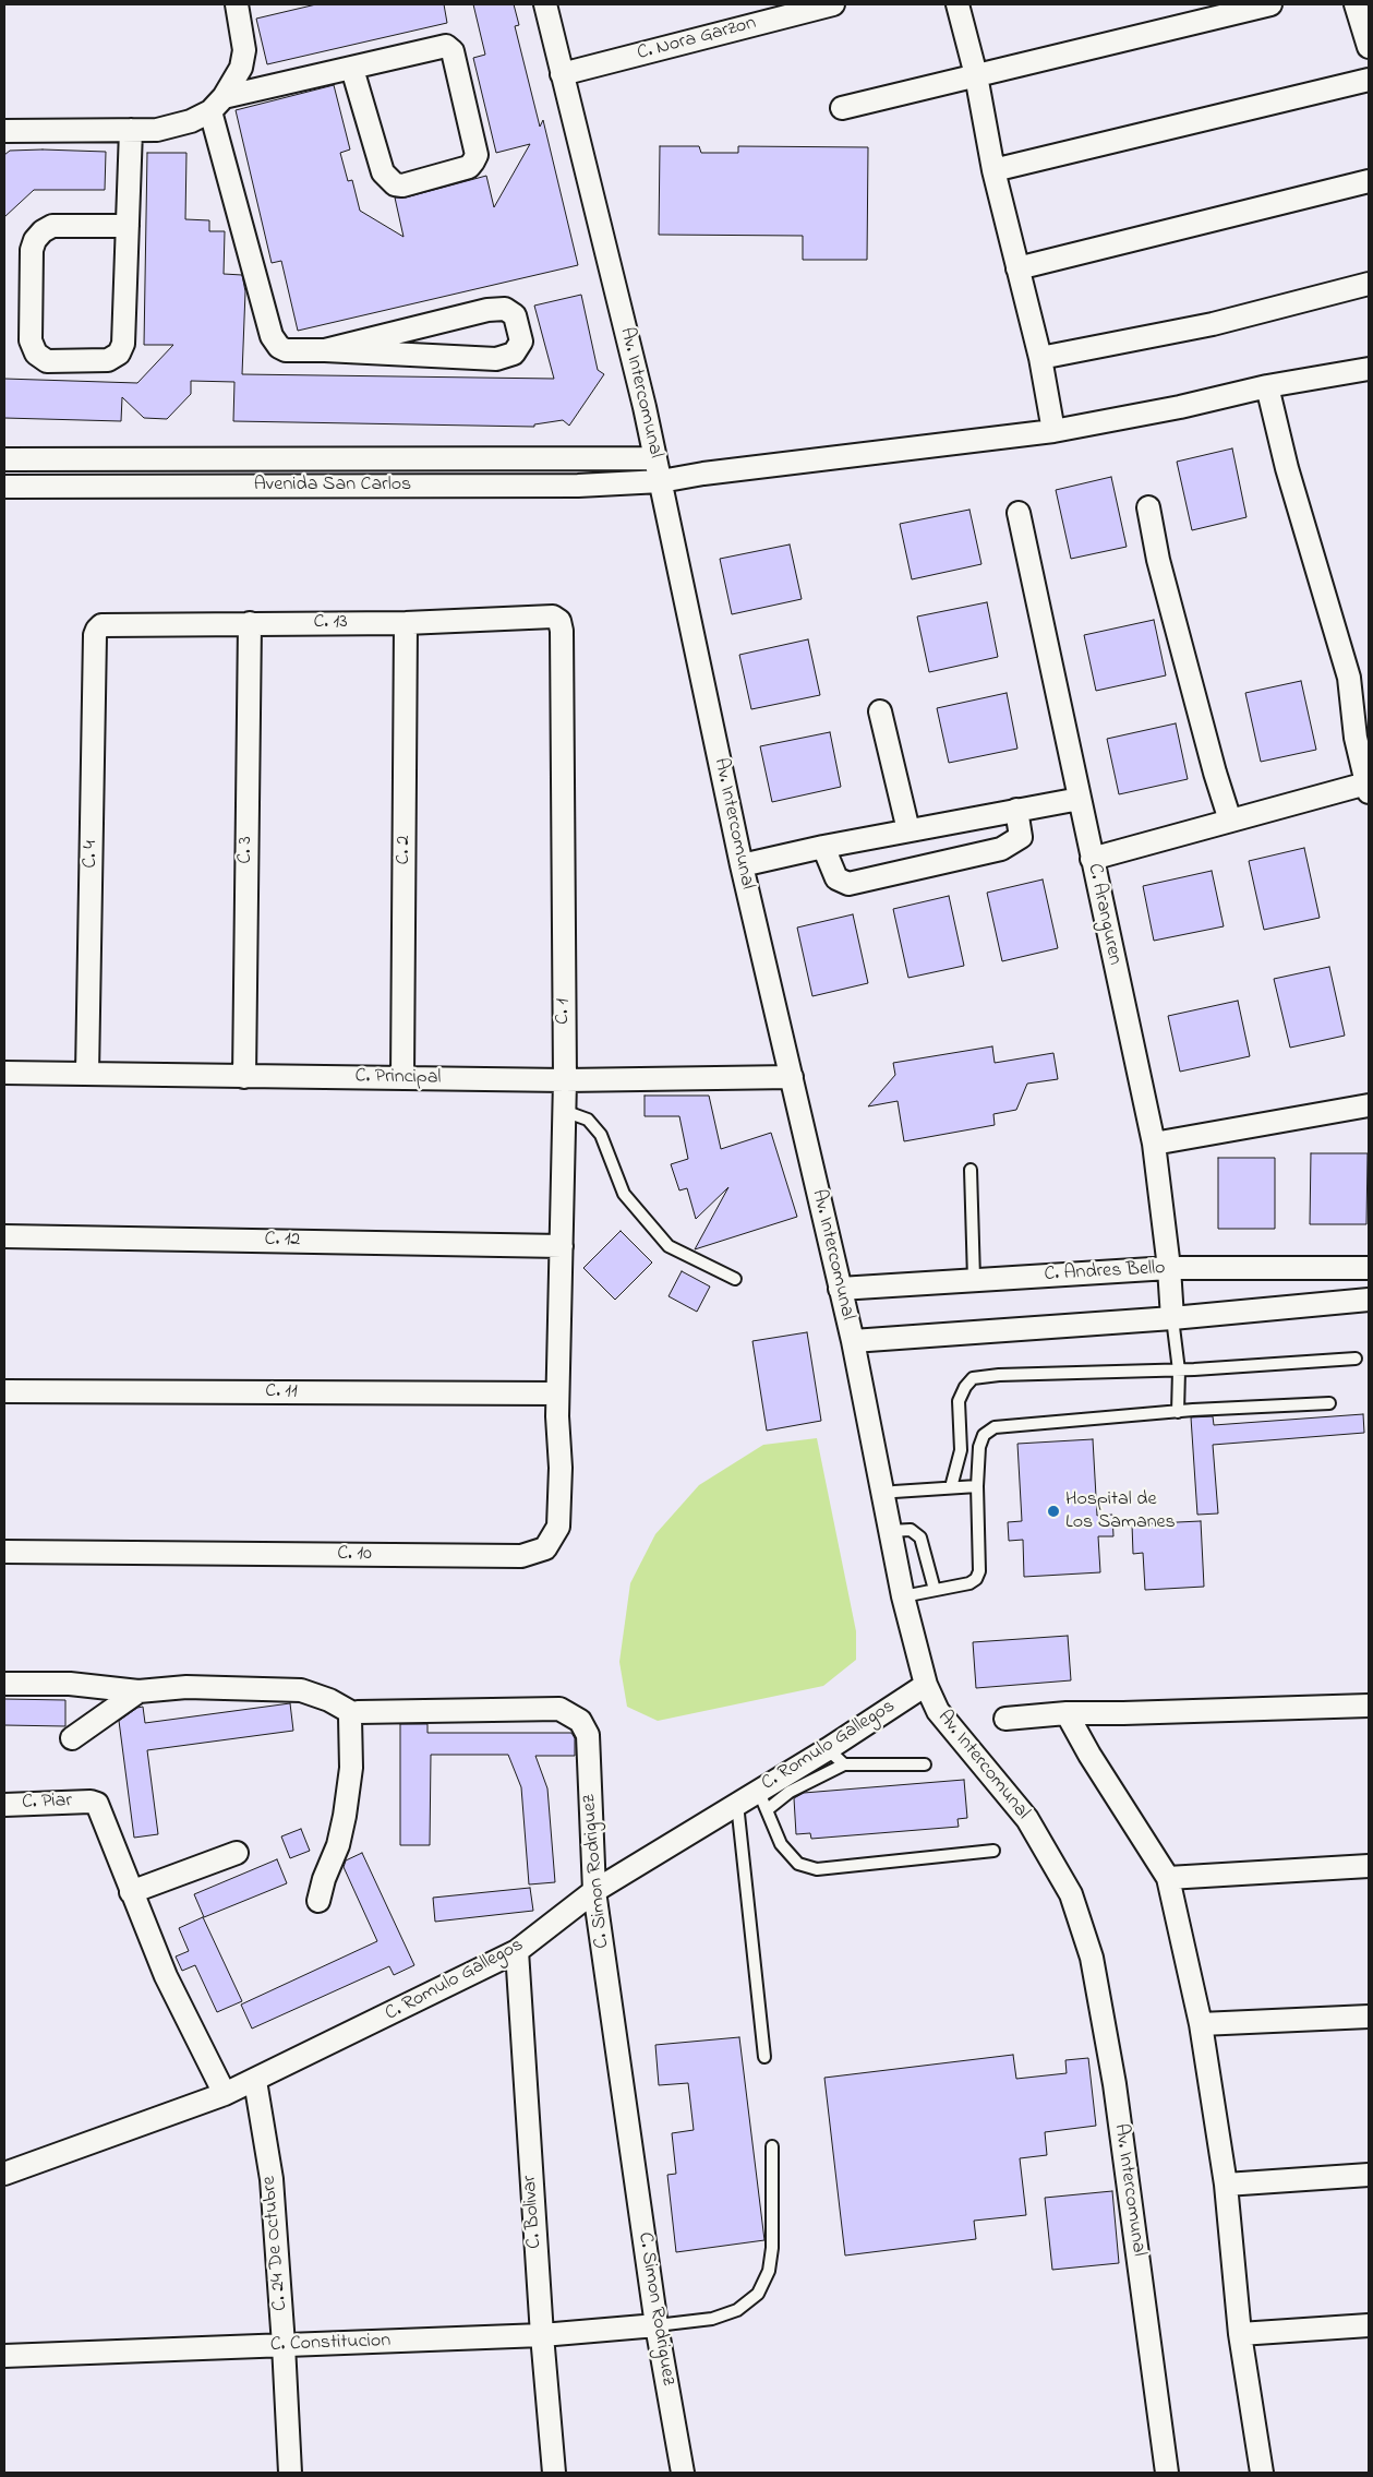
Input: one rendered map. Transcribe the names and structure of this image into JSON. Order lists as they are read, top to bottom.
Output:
{
  "streets": {
    "street": [
      "C. Nora Garzon",
      "Av. Intercomunal",
      "Avenida San Carlos",
      "C. 13",
      "C. 3",
      "C. 2",
      "C. 4",
      "C. Aranguren",
      "C. 1",
      "C. Principal",
      "C. 12",
      "C. Andres Bello",
      "C. 11",
      "C. 10",
      "C. Romulo Gallegos",
      "C. Piar",
      "C. Simon Rodriguez",
      "C. Bolivar",
      "C. 24 De Octubre",
      "C. Constitucion"
    ]
  },
  "crossings": [
    ["C. Nora Garzon", "Av. Intercomunal"],
    ["Av. Intercomunal", "Avenida San Carlos"],
    ["Av. Intercomunal", "C. Principal"],
    ["Av. Intercomunal", "C. Andres Bello"],
    ["Av. Intercomunal", "C. Romulo Gallegos"],
    ["C. 13", "C. 3"],
    ["C. 13", "C. 2"],
    ["C. 13", "C. 4"],
    ["C. 13", "C. 1"],
    ["C. 3", "C. Principal"],
    ["C. 2", "C. Principal"],
    ["C. 4", "C. Principal"],
    ["C. Aranguren", "C. Andres Bello"],
    ["C. 1", "C. Principal"],
    ["C. 1", "C. 12"],
    ["C. 1", "C. 11"],
    ["C. 1", "C. 10"],
    ["C. 11", "C. 10"],
    ["C. Romulo Gallegos", "C. Simon Rodriguez"],
    ["C. Romulo Gallegos", "C. Bolivar"],
    ["C. Romulo Gallegos", "C. 24 De Octubre"],
    ["C. Simon Rodriguez", "C. Constitucion"],
    ["C. Bolivar", "C. Constitucion"],
    ["C. 24 De Octubre", "C. Constitucion"]
  ],
  "places": ["Hospital de Los Samanes"]
}
